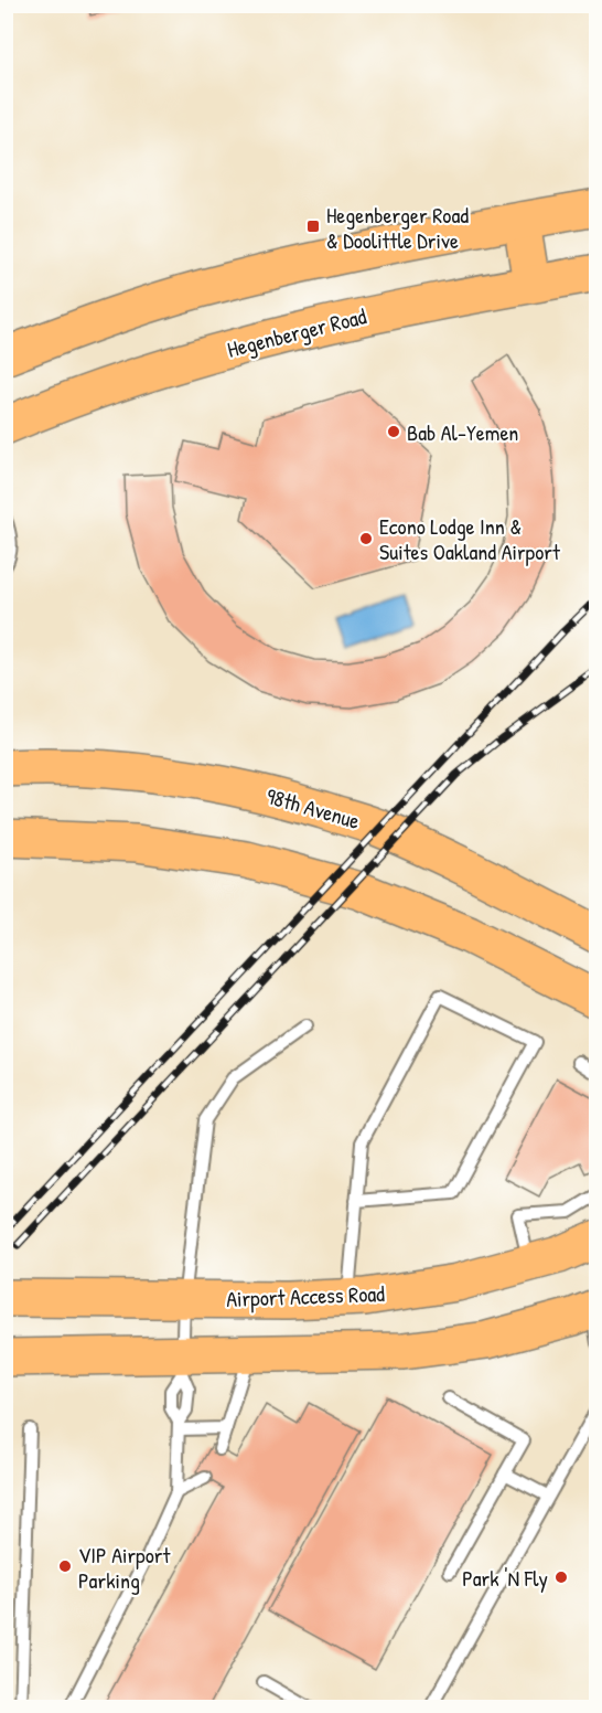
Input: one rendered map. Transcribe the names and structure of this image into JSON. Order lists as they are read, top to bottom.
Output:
{
  "streets": {
    "main road": ["Hegenberger Road", "98th Avenue", "Airport Access Road"]
  },
  "places": {
    "transit": ["Hegenberger Road & Doolittle Drive"],
    "other": [
      "Bab Al-Yemen",
      "Econo Lodge Inn & Suites Oakland Airport",
      "VIP Airport Parking",
      "Park 'N Fly"
    ]
  }
}
